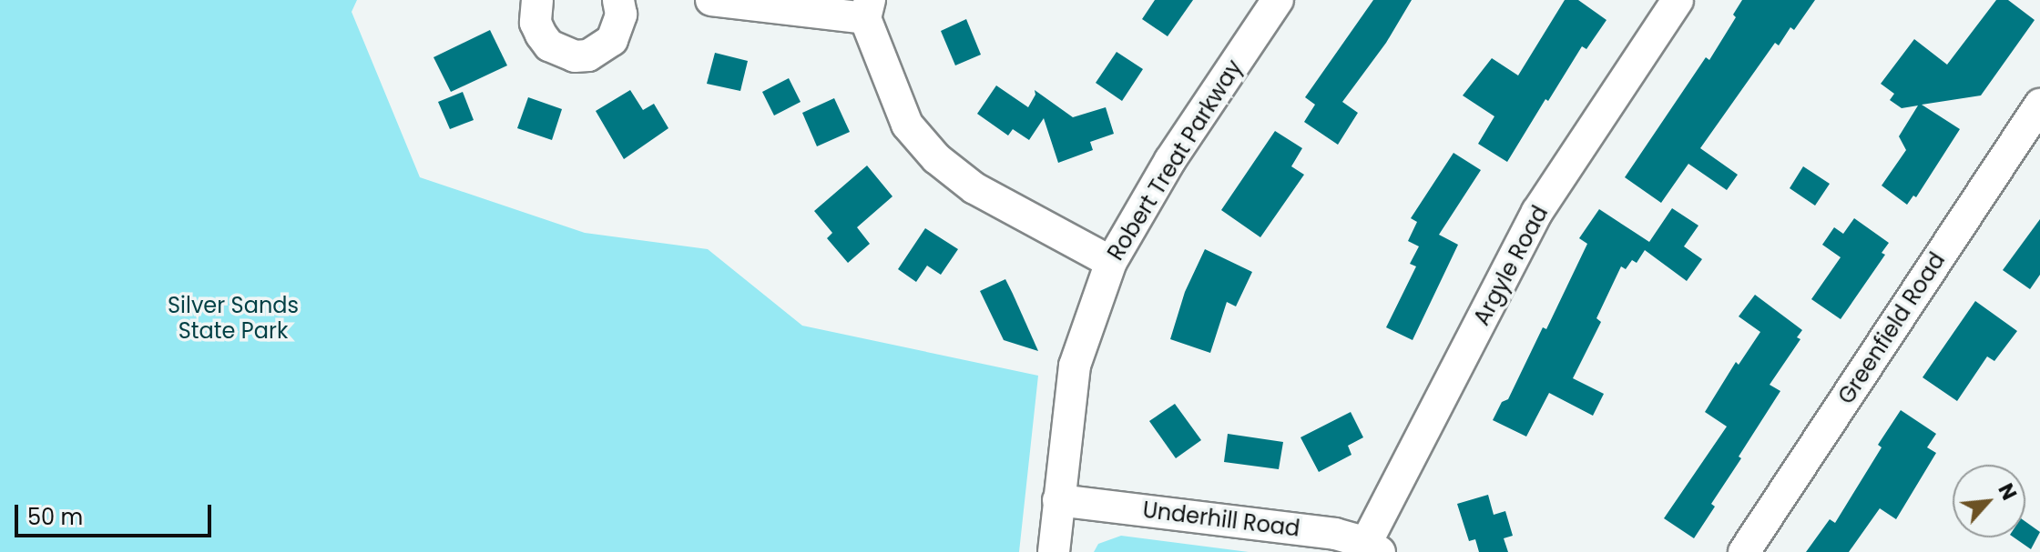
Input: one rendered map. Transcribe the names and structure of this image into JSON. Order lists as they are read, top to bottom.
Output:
{
  "streets": {
    "street": [
      "Robert Treat Parkway",
      "Argyle Road",
      "Greenfield Road",
      "Underhill Road"
    ]
  },
  "crossings": [
    ["Robert Treat Parkway", "Underhill Road"],
    ["Argyle Road", "Underhill Road"]
  ],
  "parks": ["Silver Sands State Park"],
  "scale_bar": "50 m",
  "north": "top right"
}
